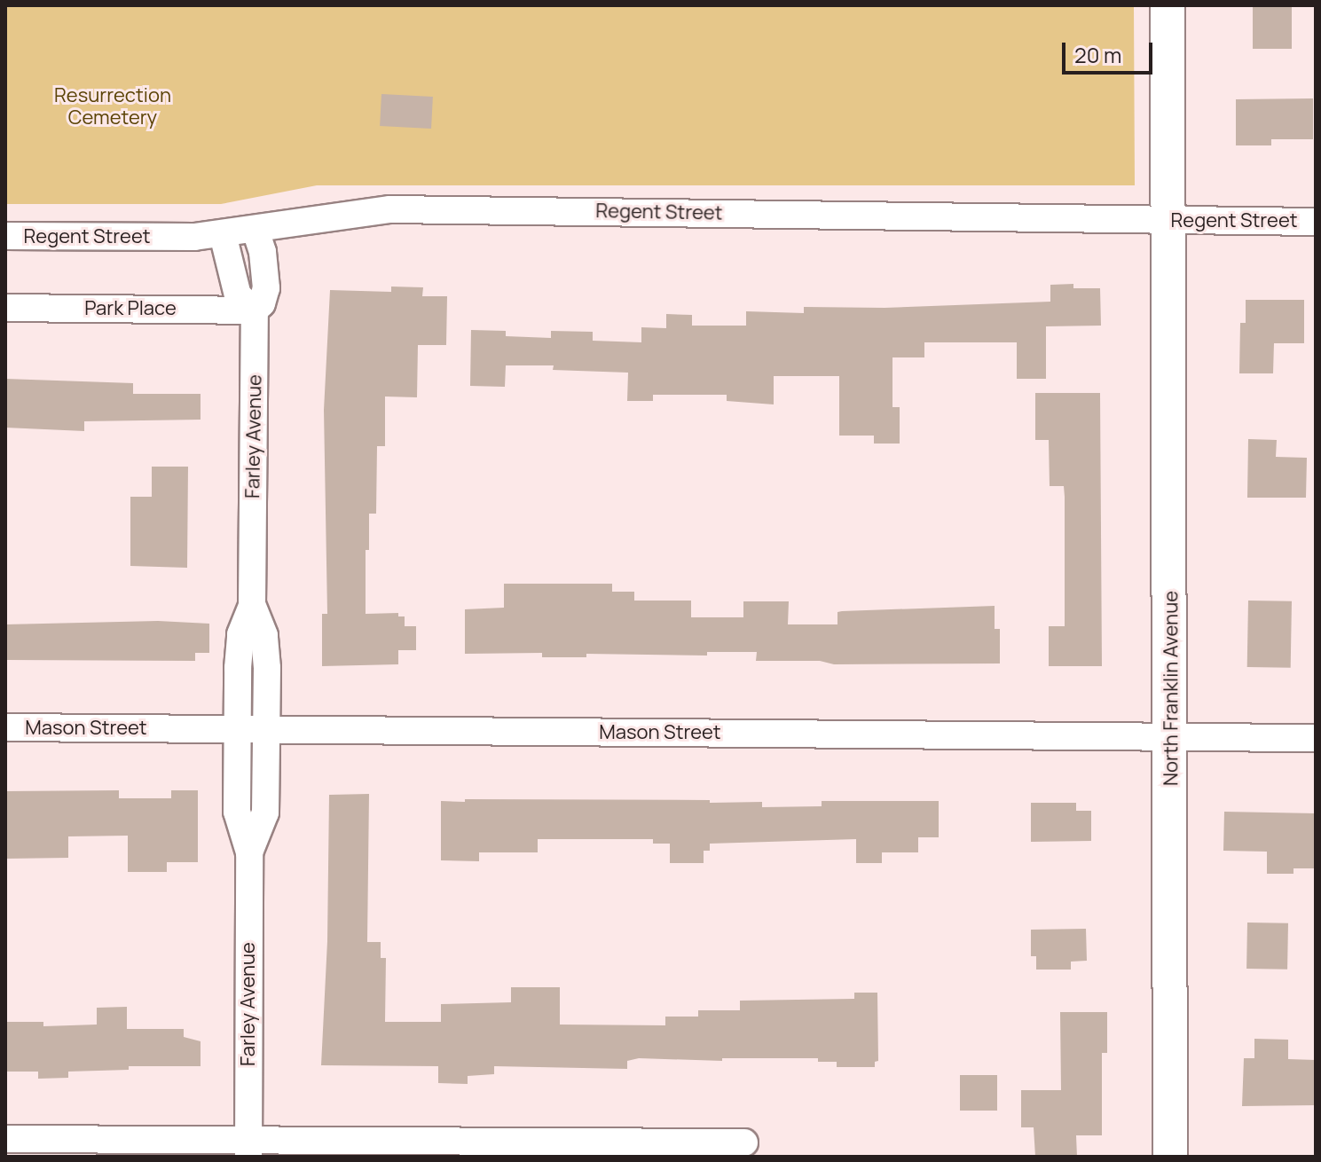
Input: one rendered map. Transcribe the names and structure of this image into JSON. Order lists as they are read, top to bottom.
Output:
{
  "streets": {
    "street": [
      "Regent Street",
      "Park Place",
      "Farley Avenue",
      "North Franklin Avenue",
      "Mason Street"
    ]
  },
  "crossings": [
    ["Regent Street", "Farley Avenue"],
    ["Regent Street", "North Franklin Avenue"],
    ["Park Place", "Farley Avenue"],
    ["Farley Avenue", "Mason Street"],
    ["North Franklin Avenue", "Mason Street"]
  ],
  "parks": ["Resurrection Cemetery"],
  "scale_bar": "20 m"
}
